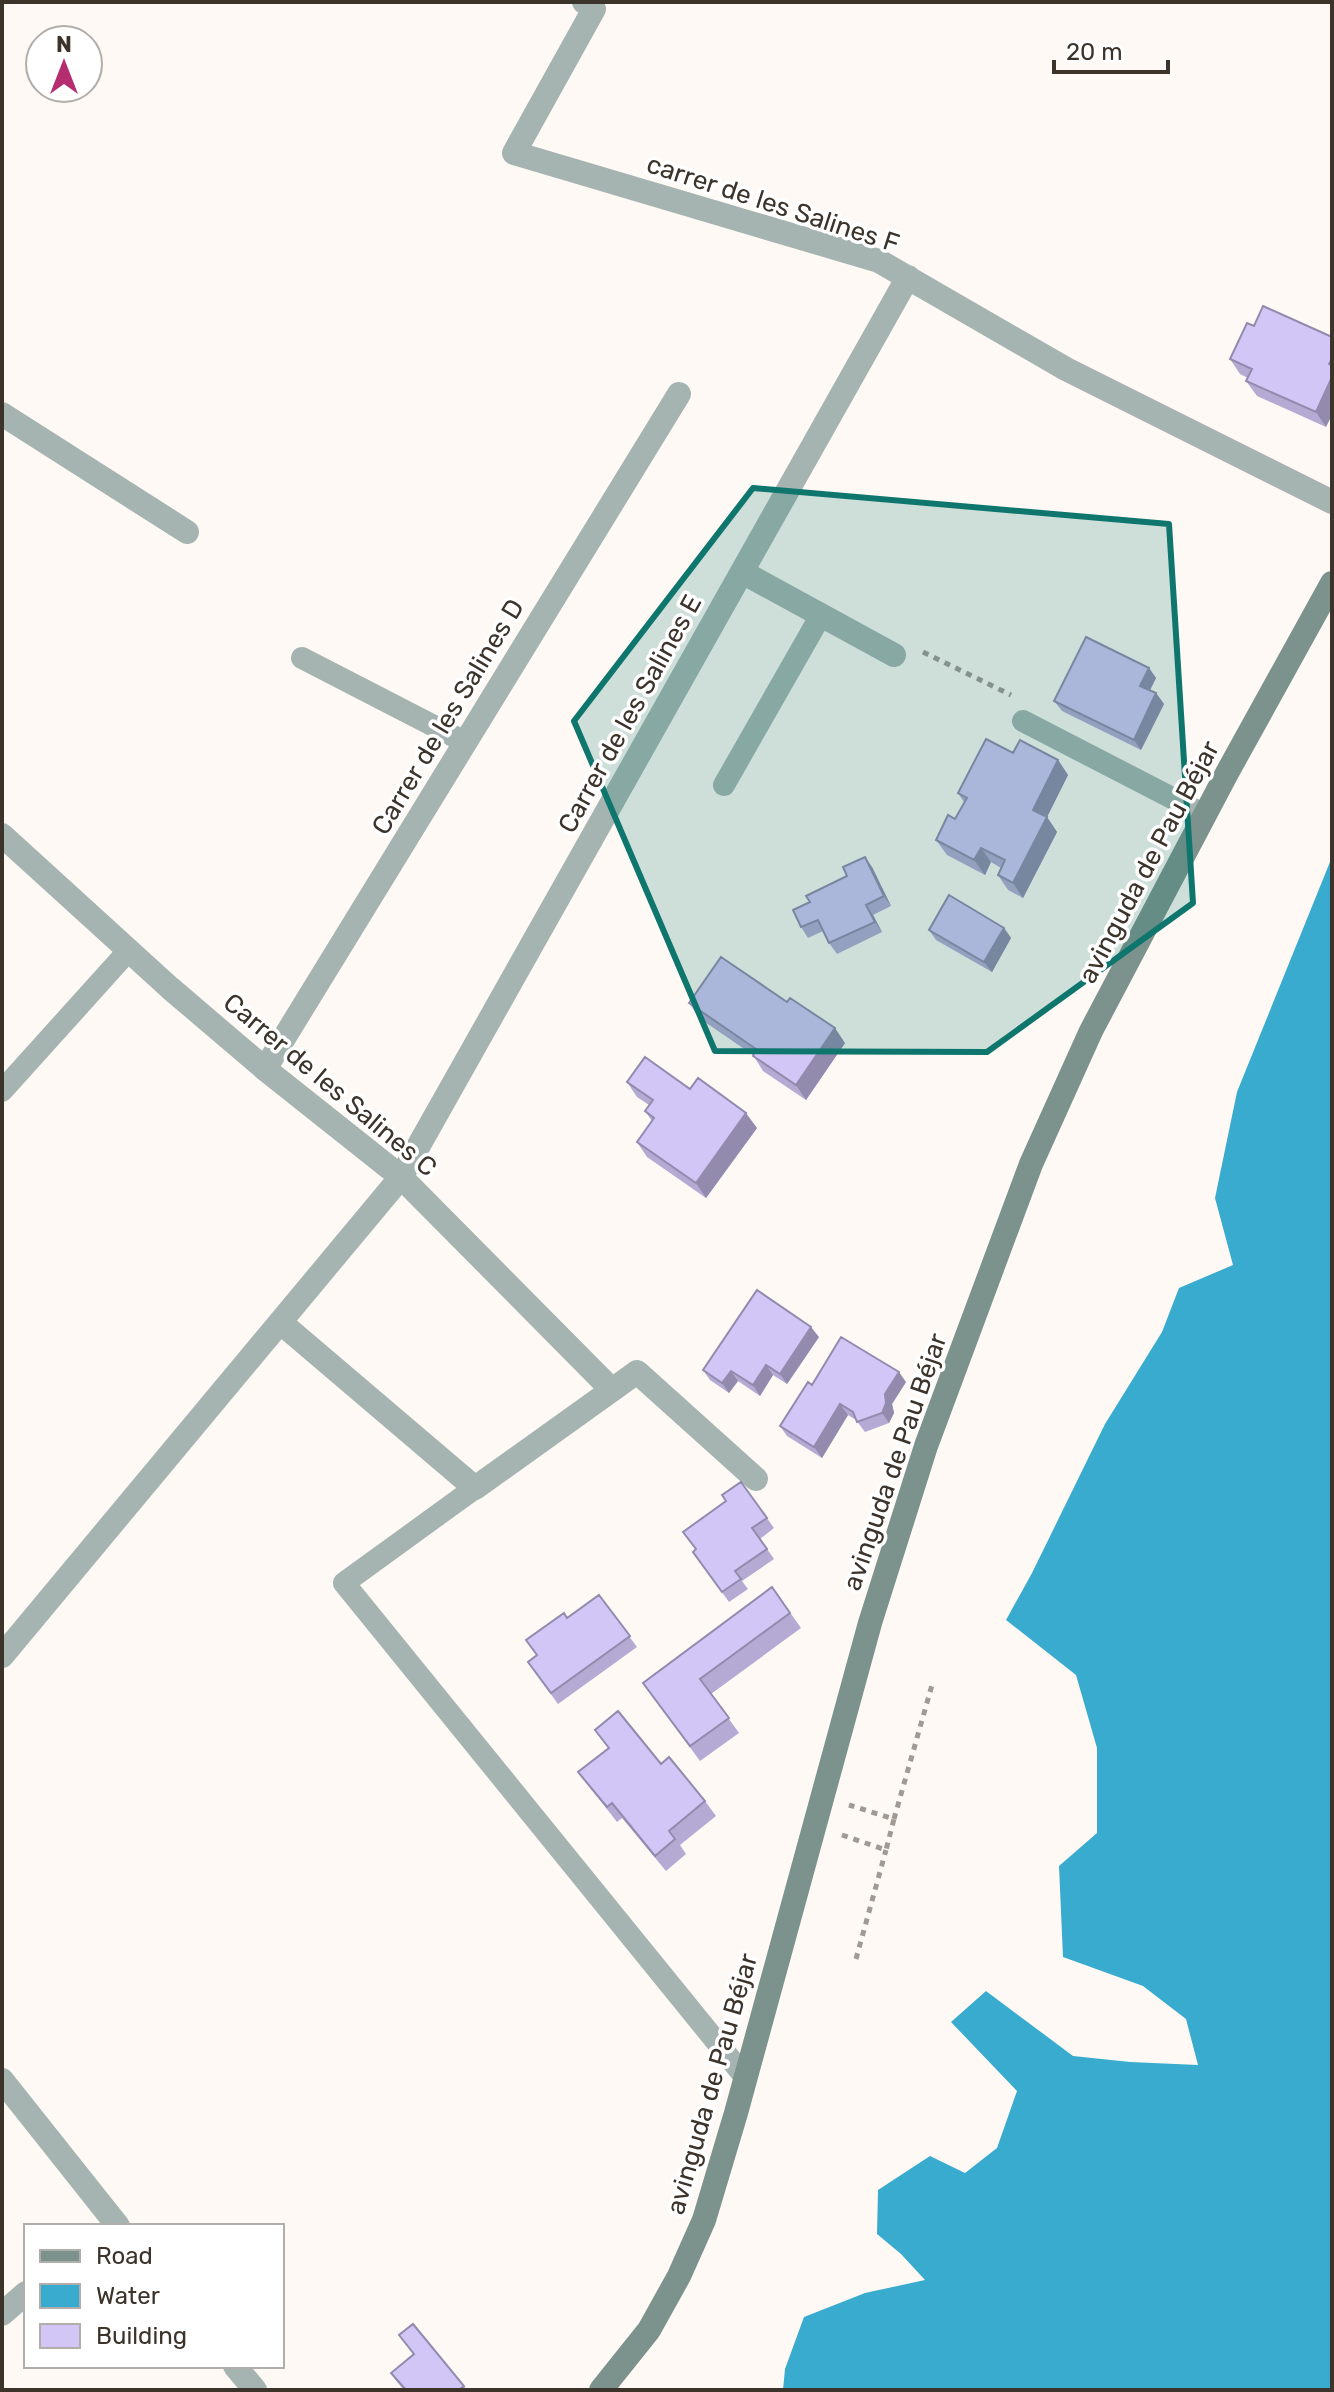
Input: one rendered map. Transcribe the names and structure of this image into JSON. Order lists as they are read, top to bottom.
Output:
{
  "streets": {
    "street": [
      "carrer de les Salines F",
      "Carrer de les Salines E",
      "Carrer de les Salines D",
      "avinguda de Pau Béjar",
      "Carrer de les Salines C"
    ]
  },
  "crossings": [
    ["carrer de les Salines F", "Carrer de les Salines E"],
    ["Carrer de les Salines E", "Carrer de les Salines C"],
    ["Carrer de les Salines D", "Carrer de les Salines C"]
  ],
  "legend": ["Road", "Water", "Building"],
  "scale_bar": "20 m",
  "north": "top"
}
